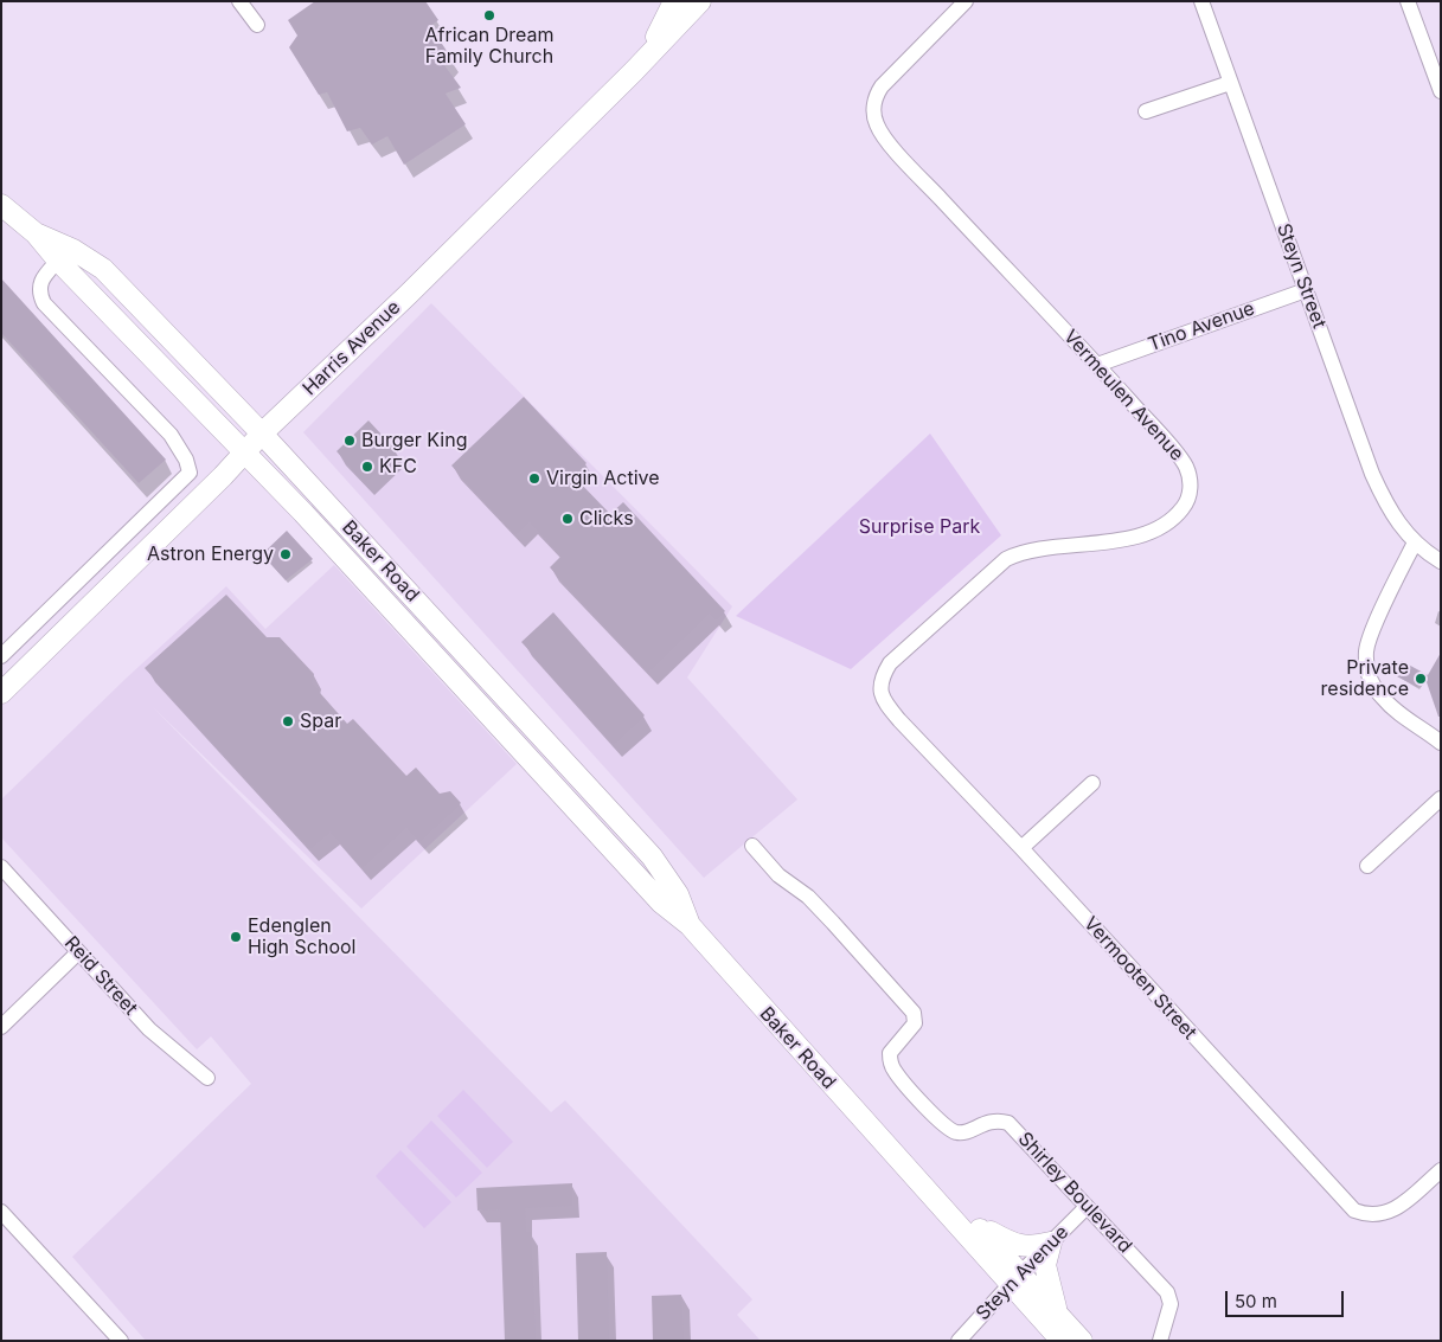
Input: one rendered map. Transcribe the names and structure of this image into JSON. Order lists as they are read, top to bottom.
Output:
{
  "streets": {
    "main road": ["Harris Avenue", "Baker Road"],
    "street": [
      "Steyn Street",
      "Tino Avenue",
      "Vermeulen Avenue",
      "Reid Street",
      "Vermooten Street",
      "Shirley Boulevard",
      "Steyn Avenue"
    ]
  },
  "crossings": [
    ["Steyn Street", "Tino Avenue"],
    ["Tino Avenue", "Vermeulen Avenue"],
    ["Harris Avenue", "Baker Road"],
    ["Vermeulen Avenue", "Vermooten Street"],
    ["Baker Road", "Steyn Avenue"],
    ["Shirley Boulevard", "Steyn Avenue"]
  ],
  "parks": ["Surprise Park"],
  "places": [
    "African Dream Family Church",
    "Burger King",
    "KFC",
    "Virgin Active",
    "Clicks",
    "Astron Energy",
    "Private residence",
    "Spar",
    "Edenglen High School"
  ],
  "scale_bar": "50 m"
}
